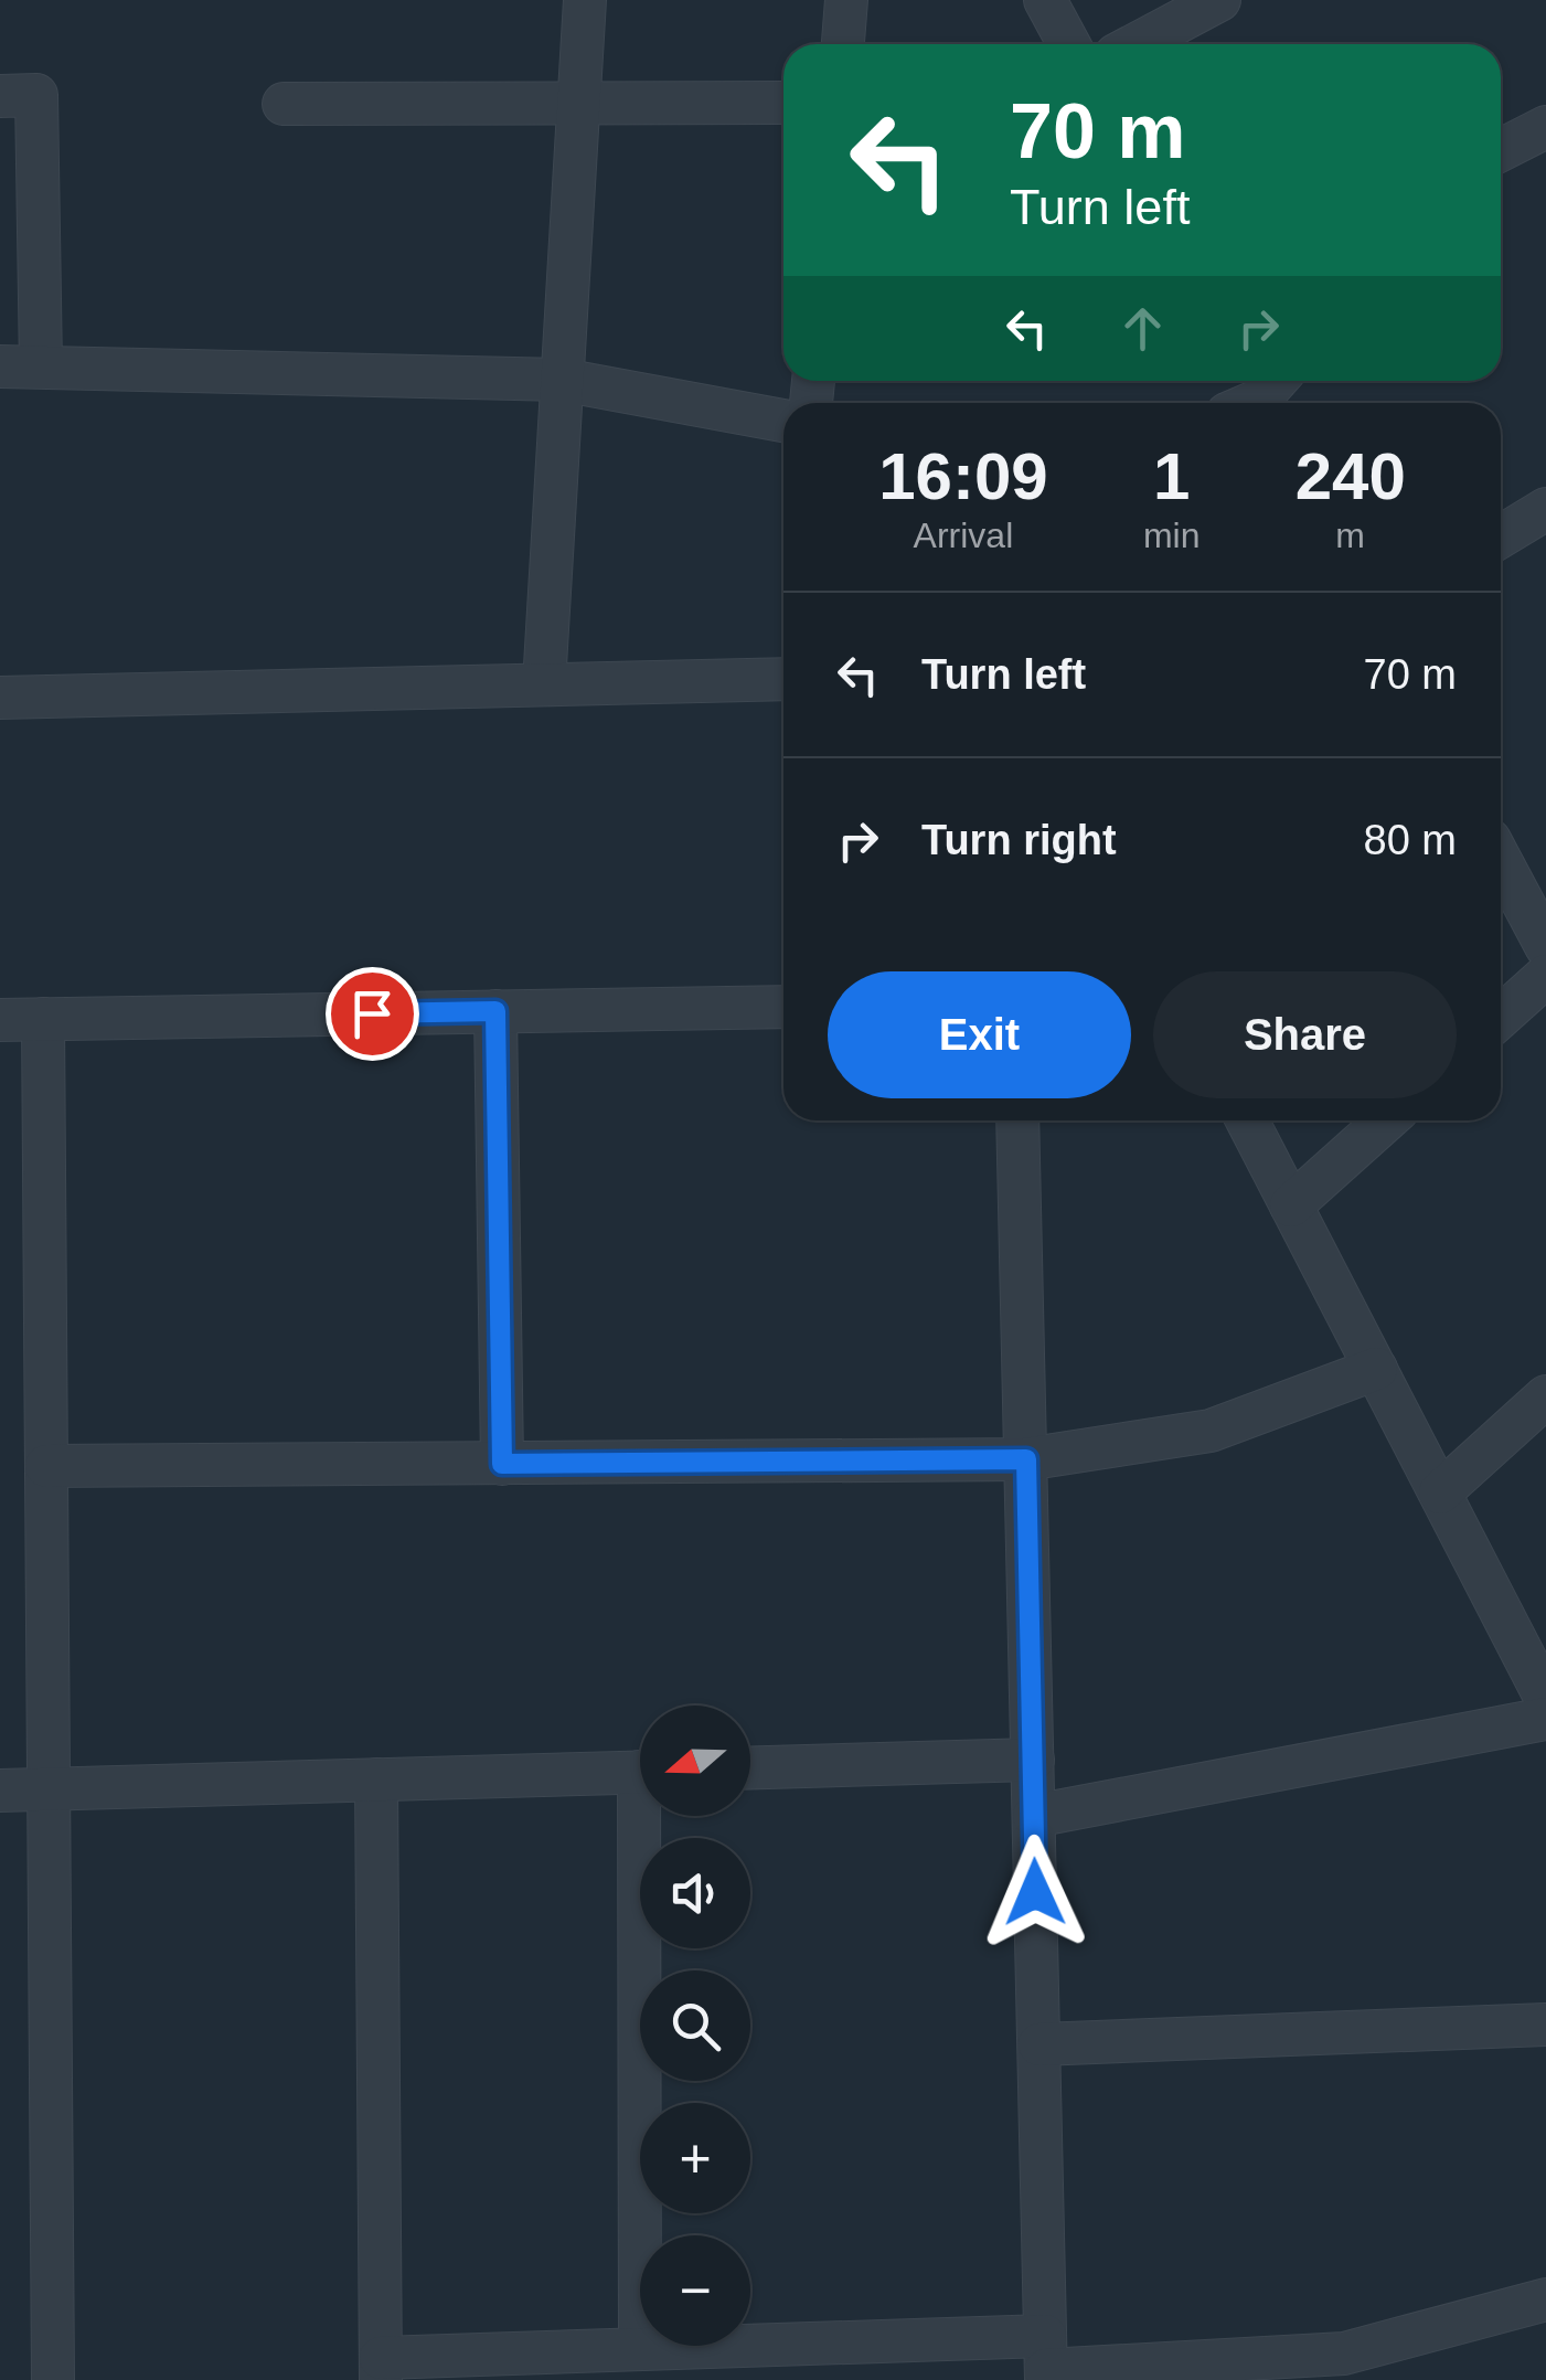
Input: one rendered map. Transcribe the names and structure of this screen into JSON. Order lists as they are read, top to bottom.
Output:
{
  "north": "left",
  "page": {
    "turn": ["70 m", "Turn left"],
    "eta": [
      "16:09",
      "Arrival",
      "1",
      "min",
      "240",
      "m"
    ],
    "list": [
      {
        "name": "Turn left",
        "value": "70 m"
      },
      {
        "name": "Turn right",
        "value": "80 m"
      }
    ],
    "buttons": ["Exit", "Share"],
    "map_buttons": ["+", "−"]
  }
}
